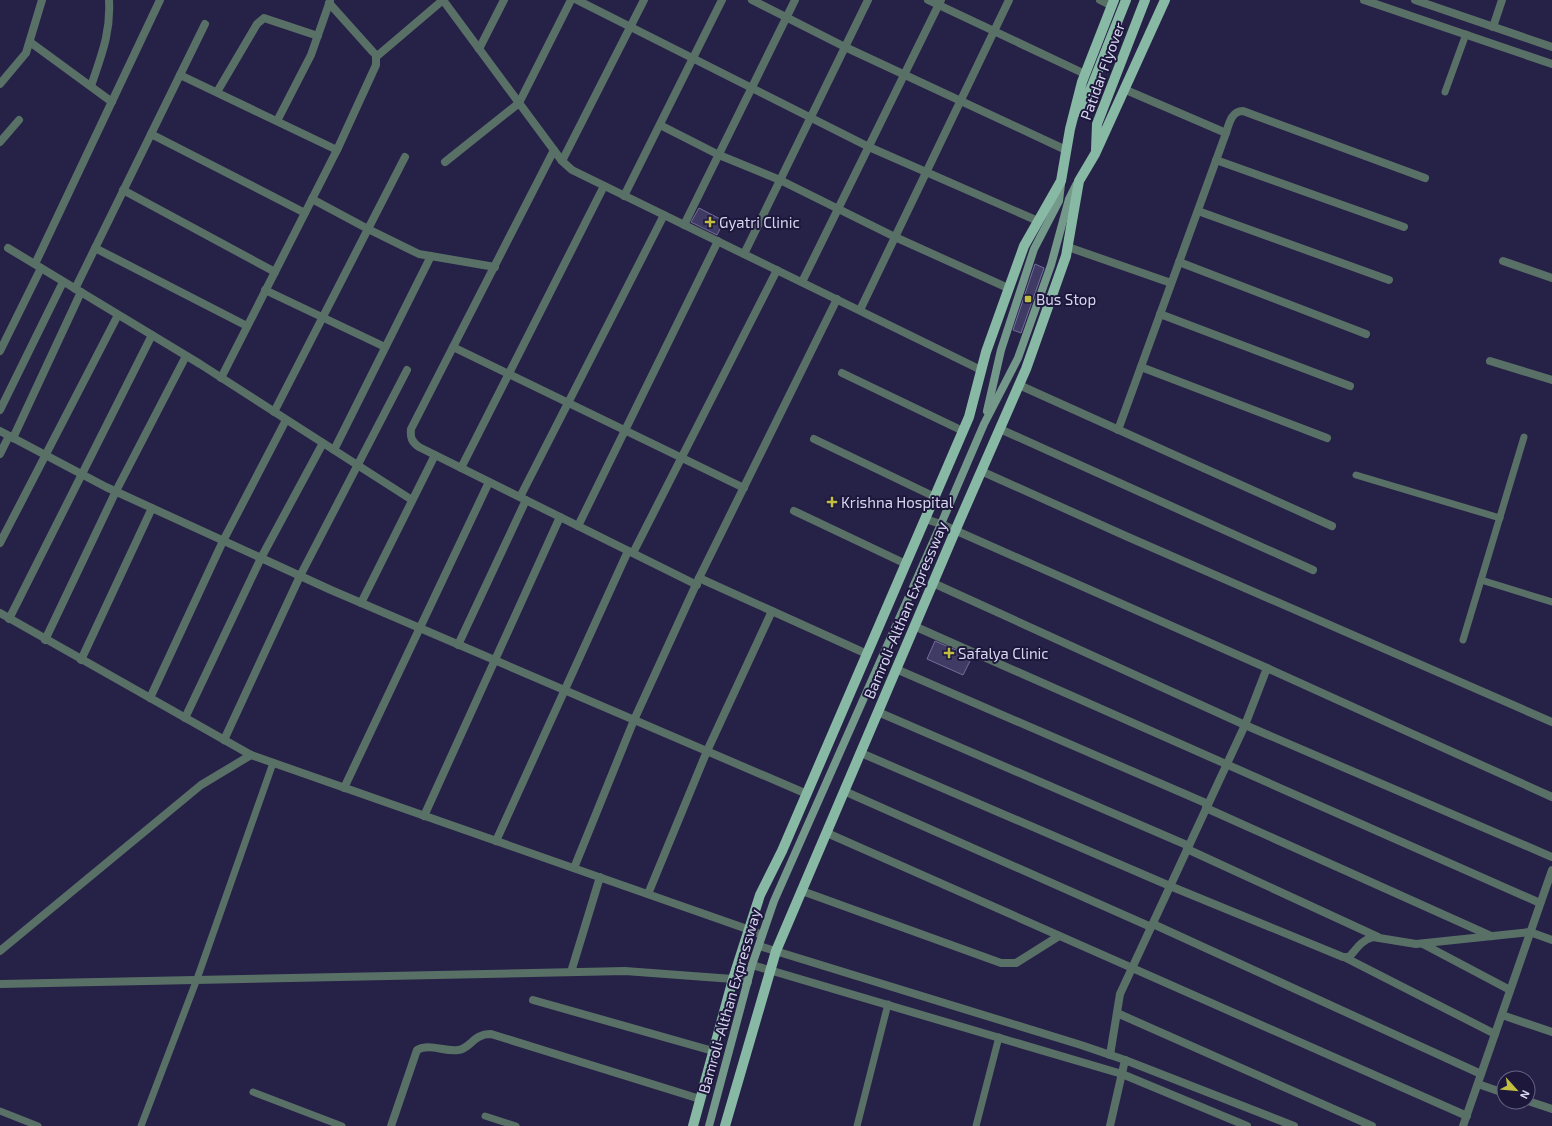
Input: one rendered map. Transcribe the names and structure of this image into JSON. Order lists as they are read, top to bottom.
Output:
{
  "streets": {
    "main road": ["Patidar Flyover", "Bamroli-Althan Expressway"]
  },
  "crossings": [
    ["Patidar Flyover", "Bamroli-Althan Expressway"]
  ],
  "places": {
    "health": ["Gyatri Clinic", "Krishna Hospital", "Safalya Clinic"],
    "transit": ["Bus Stop"]
  },
  "north": "bottom right"
}
